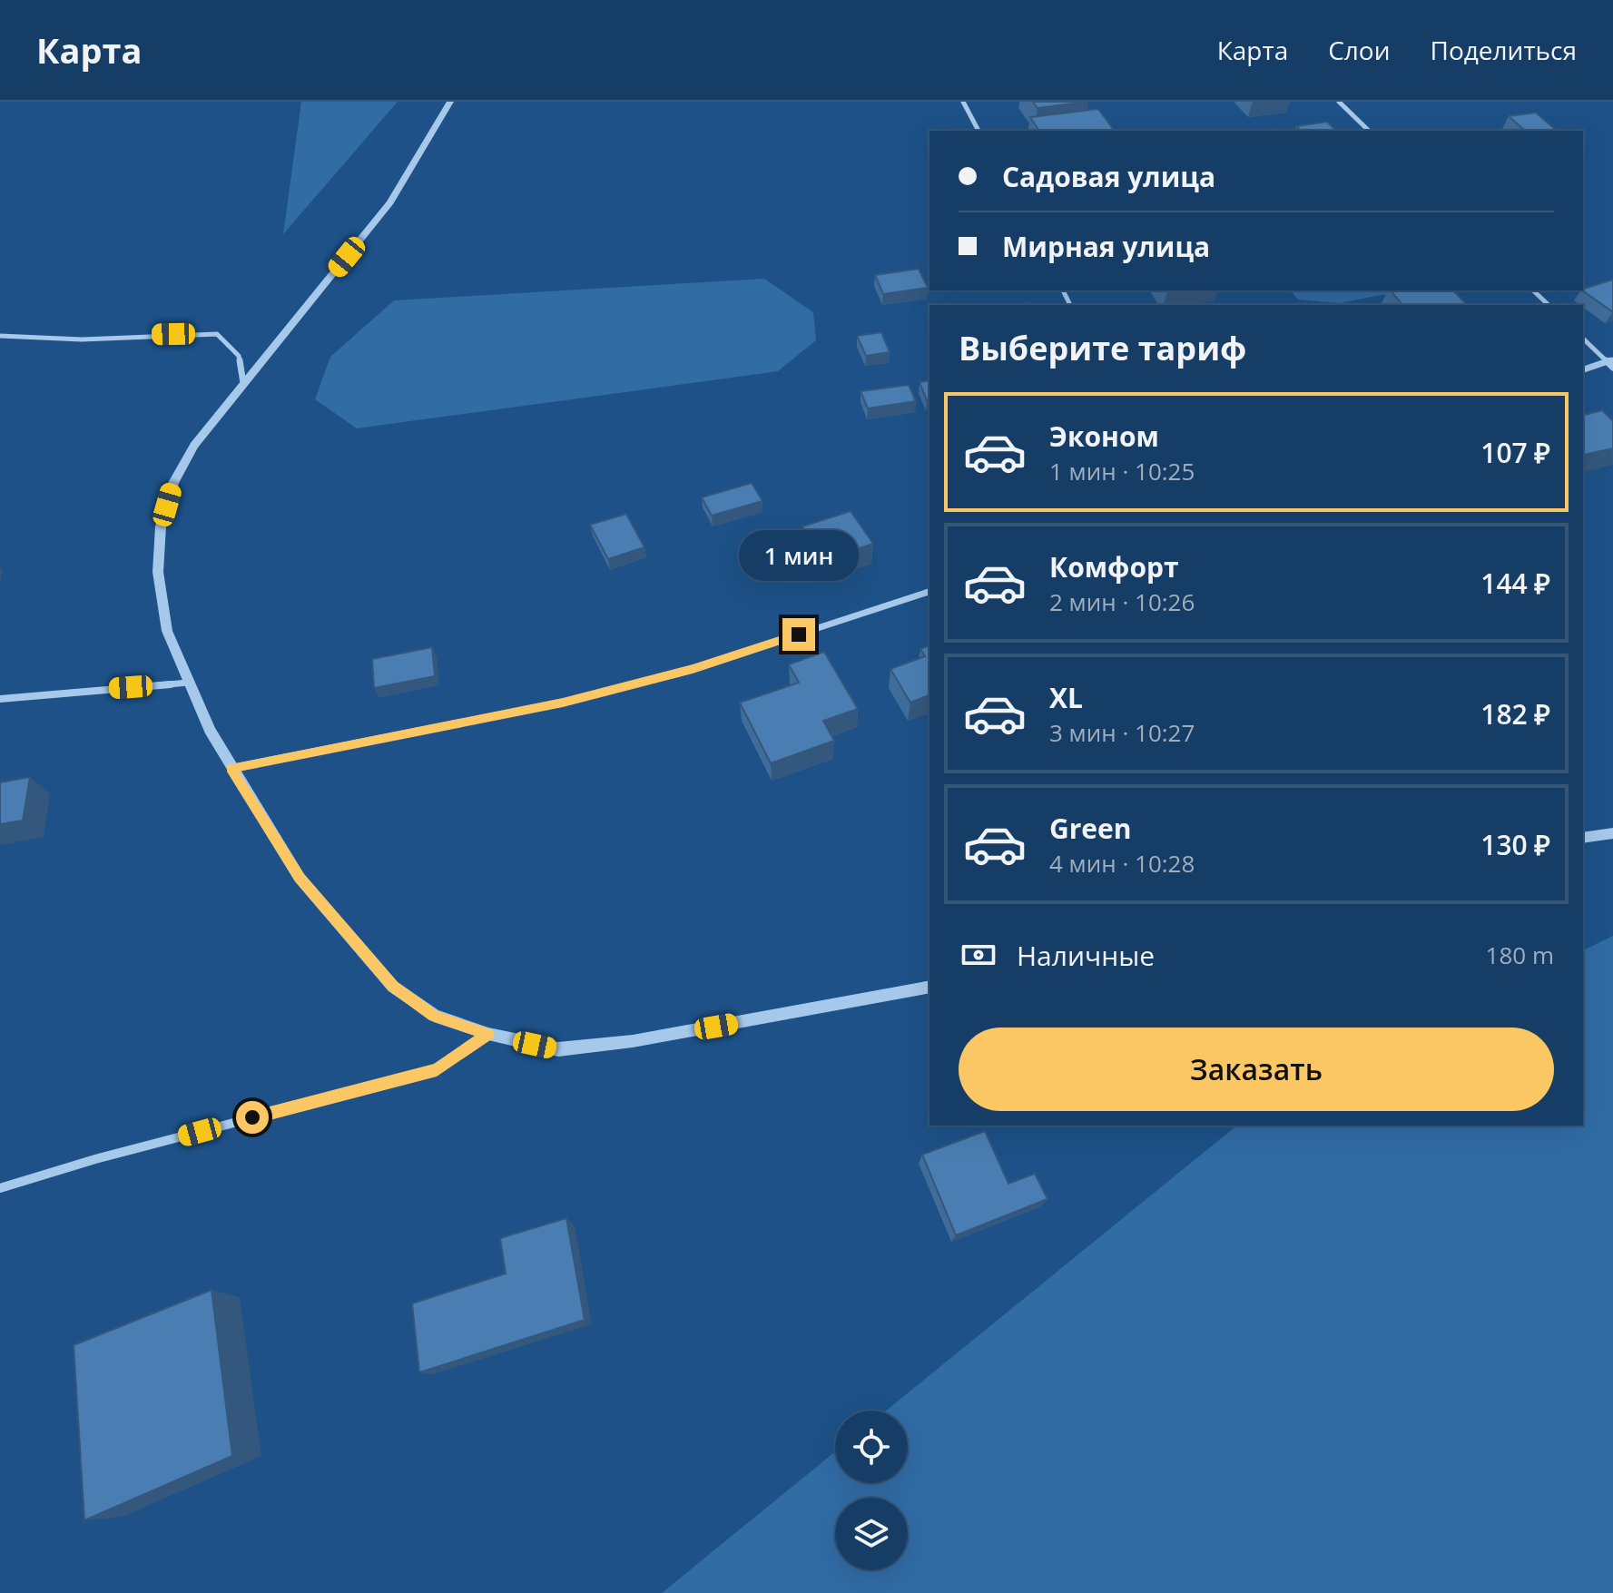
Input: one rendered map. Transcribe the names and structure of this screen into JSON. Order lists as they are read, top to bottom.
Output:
{
  "page": {
    "header": "Карта",
    "nav": ["Карта", "Слои", "Поделиться"],
    "banner": ["Садовая улица", "Мирная улица"],
    "heading": "Выберите тариф",
    "list": [
      {
        "name": "Эконом",
        "note": "1 мин · 10:25",
        "value": "107 ₽"
      },
      {
        "name": "Комфорт",
        "note": "2 мин · 10:26",
        "value": "144 ₽"
      },
      {
        "name": "XL",
        "note": "3 мин · 10:27",
        "value": "182 ₽"
      },
      {
        "name": "Green",
        "note": "4 мин · 10:28",
        "value": "130 ₽"
      }
    ],
    "bubble": "1 мин",
    "pay": ["Наличные", "180 m"],
    "buttons": "Заказать"
  }
}
